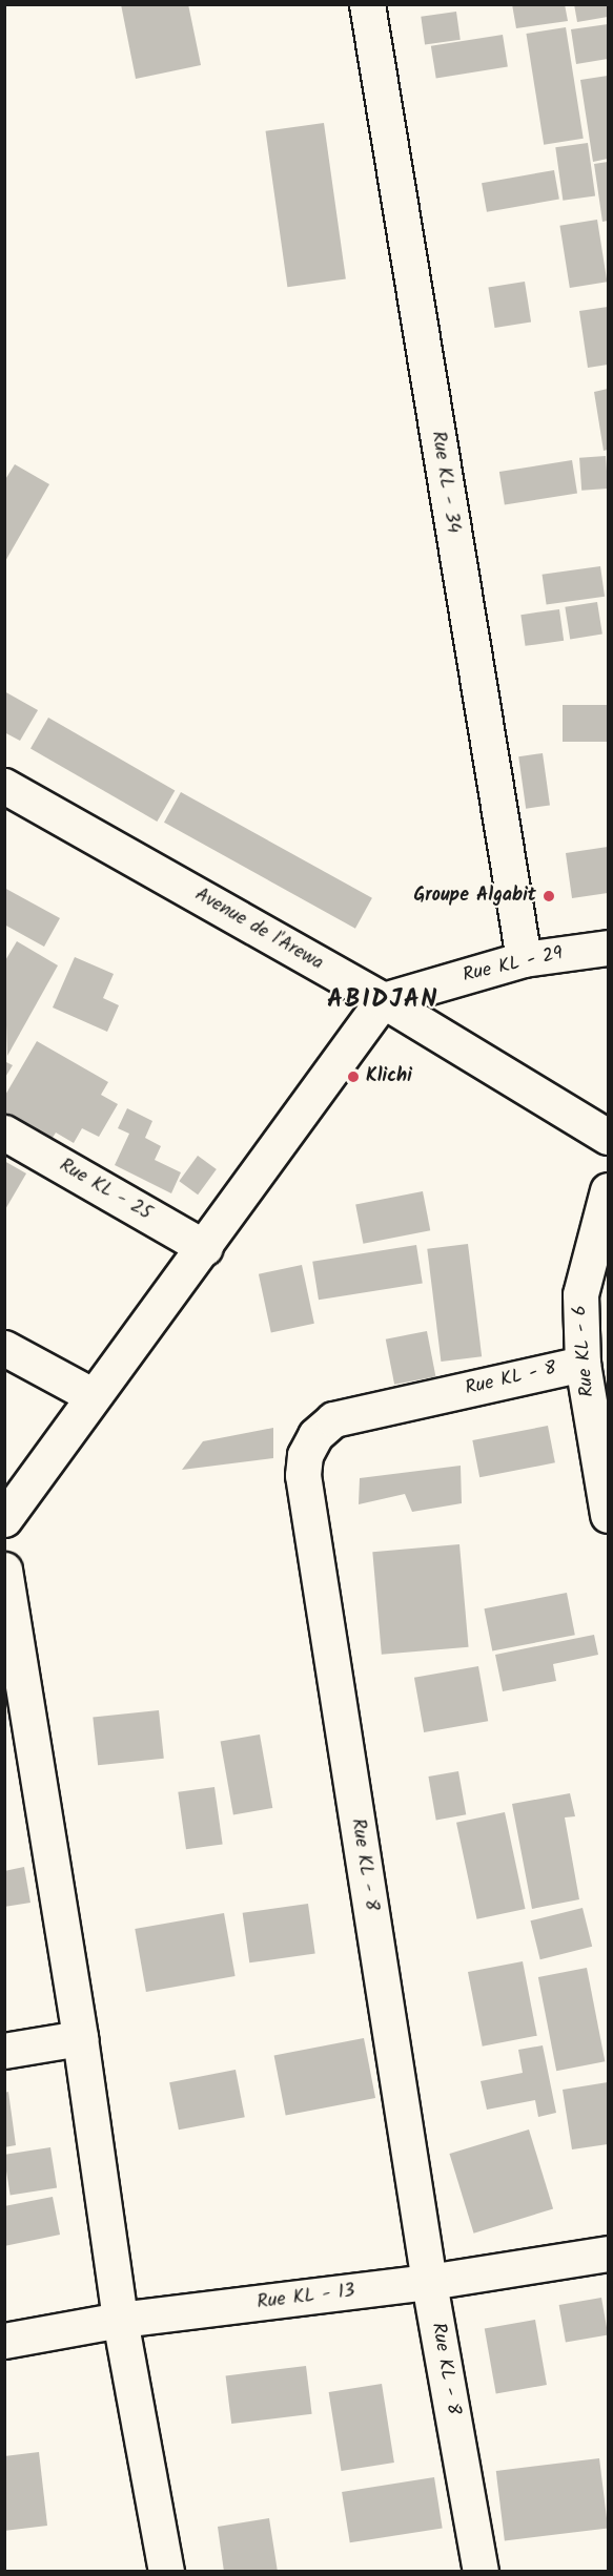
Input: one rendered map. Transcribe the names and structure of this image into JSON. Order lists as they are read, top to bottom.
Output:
{
  "streets": {
    "street": [
      "Rue KL - 34",
      "Avenue de l'Arewa",
      "Rue KL - 29",
      "Rue KL - 25",
      "Rue KL - 6",
      "Rue KL - 8",
      "Rue KL - 13"
    ]
  },
  "crossings": [
    ["Rue KL - 34", "Rue KL - 29"],
    ["Avenue de l'Arewa", "Rue KL - 29"],
    ["Rue KL - 6", "Rue KL - 8"],
    ["Rue KL - 8", "Rue KL - 13"]
  ],
  "districts": ["ABIDJAN"],
  "places": ["Groupe Algabit", "Klichi"]
}
